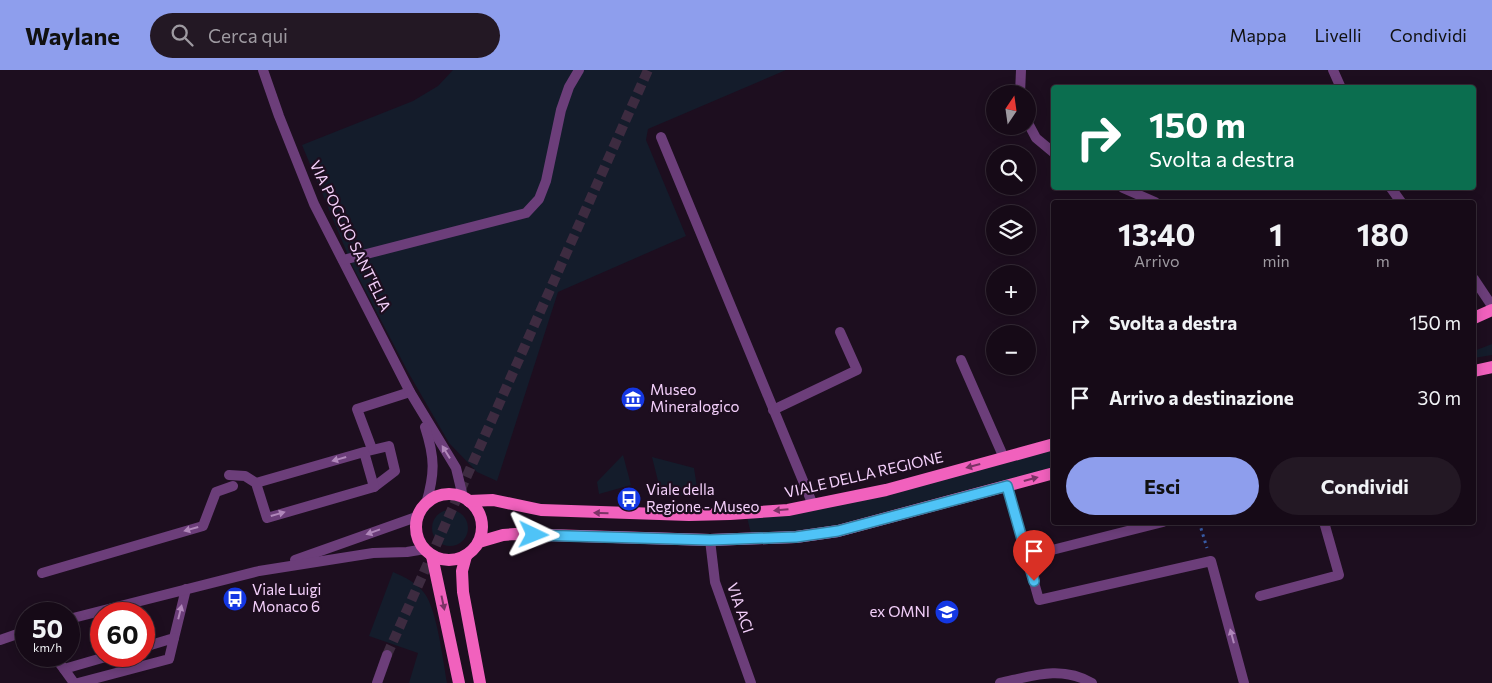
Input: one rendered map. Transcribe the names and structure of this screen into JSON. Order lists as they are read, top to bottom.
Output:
{
  "streets": {
    "main road": ["VIALE DELLA REGIONE"],
    "street": ["VIA POGGIO SANT'ELIA", "VIA ACI"]
  },
  "places": {
    "museum": ["Museo Mineralogico"],
    "bus stop": ["Viale della Regione - Museo", "Viale Luigi Monaco 6"],
    "school or university": ["ex OMNI"]
  },
  "north": "top",
  "page": {
    "header": "Waylane",
    "search": "Cerca qui",
    "nav": ["Mappa", "Livelli", "Condividi"],
    "map_buttons": ["+", "−"],
    "turn": ["150 m", "Svolta a destra"],
    "eta": [
      "13:40",
      "Arrivo",
      "1",
      "min",
      "180",
      "m"
    ],
    "list": [
      {
        "name": "Svolta a destra",
        "value": "150 m"
      },
      {
        "name": "Arrivo a destinazione",
        "value": "30 m"
      }
    ],
    "buttons": ["Esci", "Condividi"],
    "speed": "50 km/h",
    "limit": "60"
  }
}
